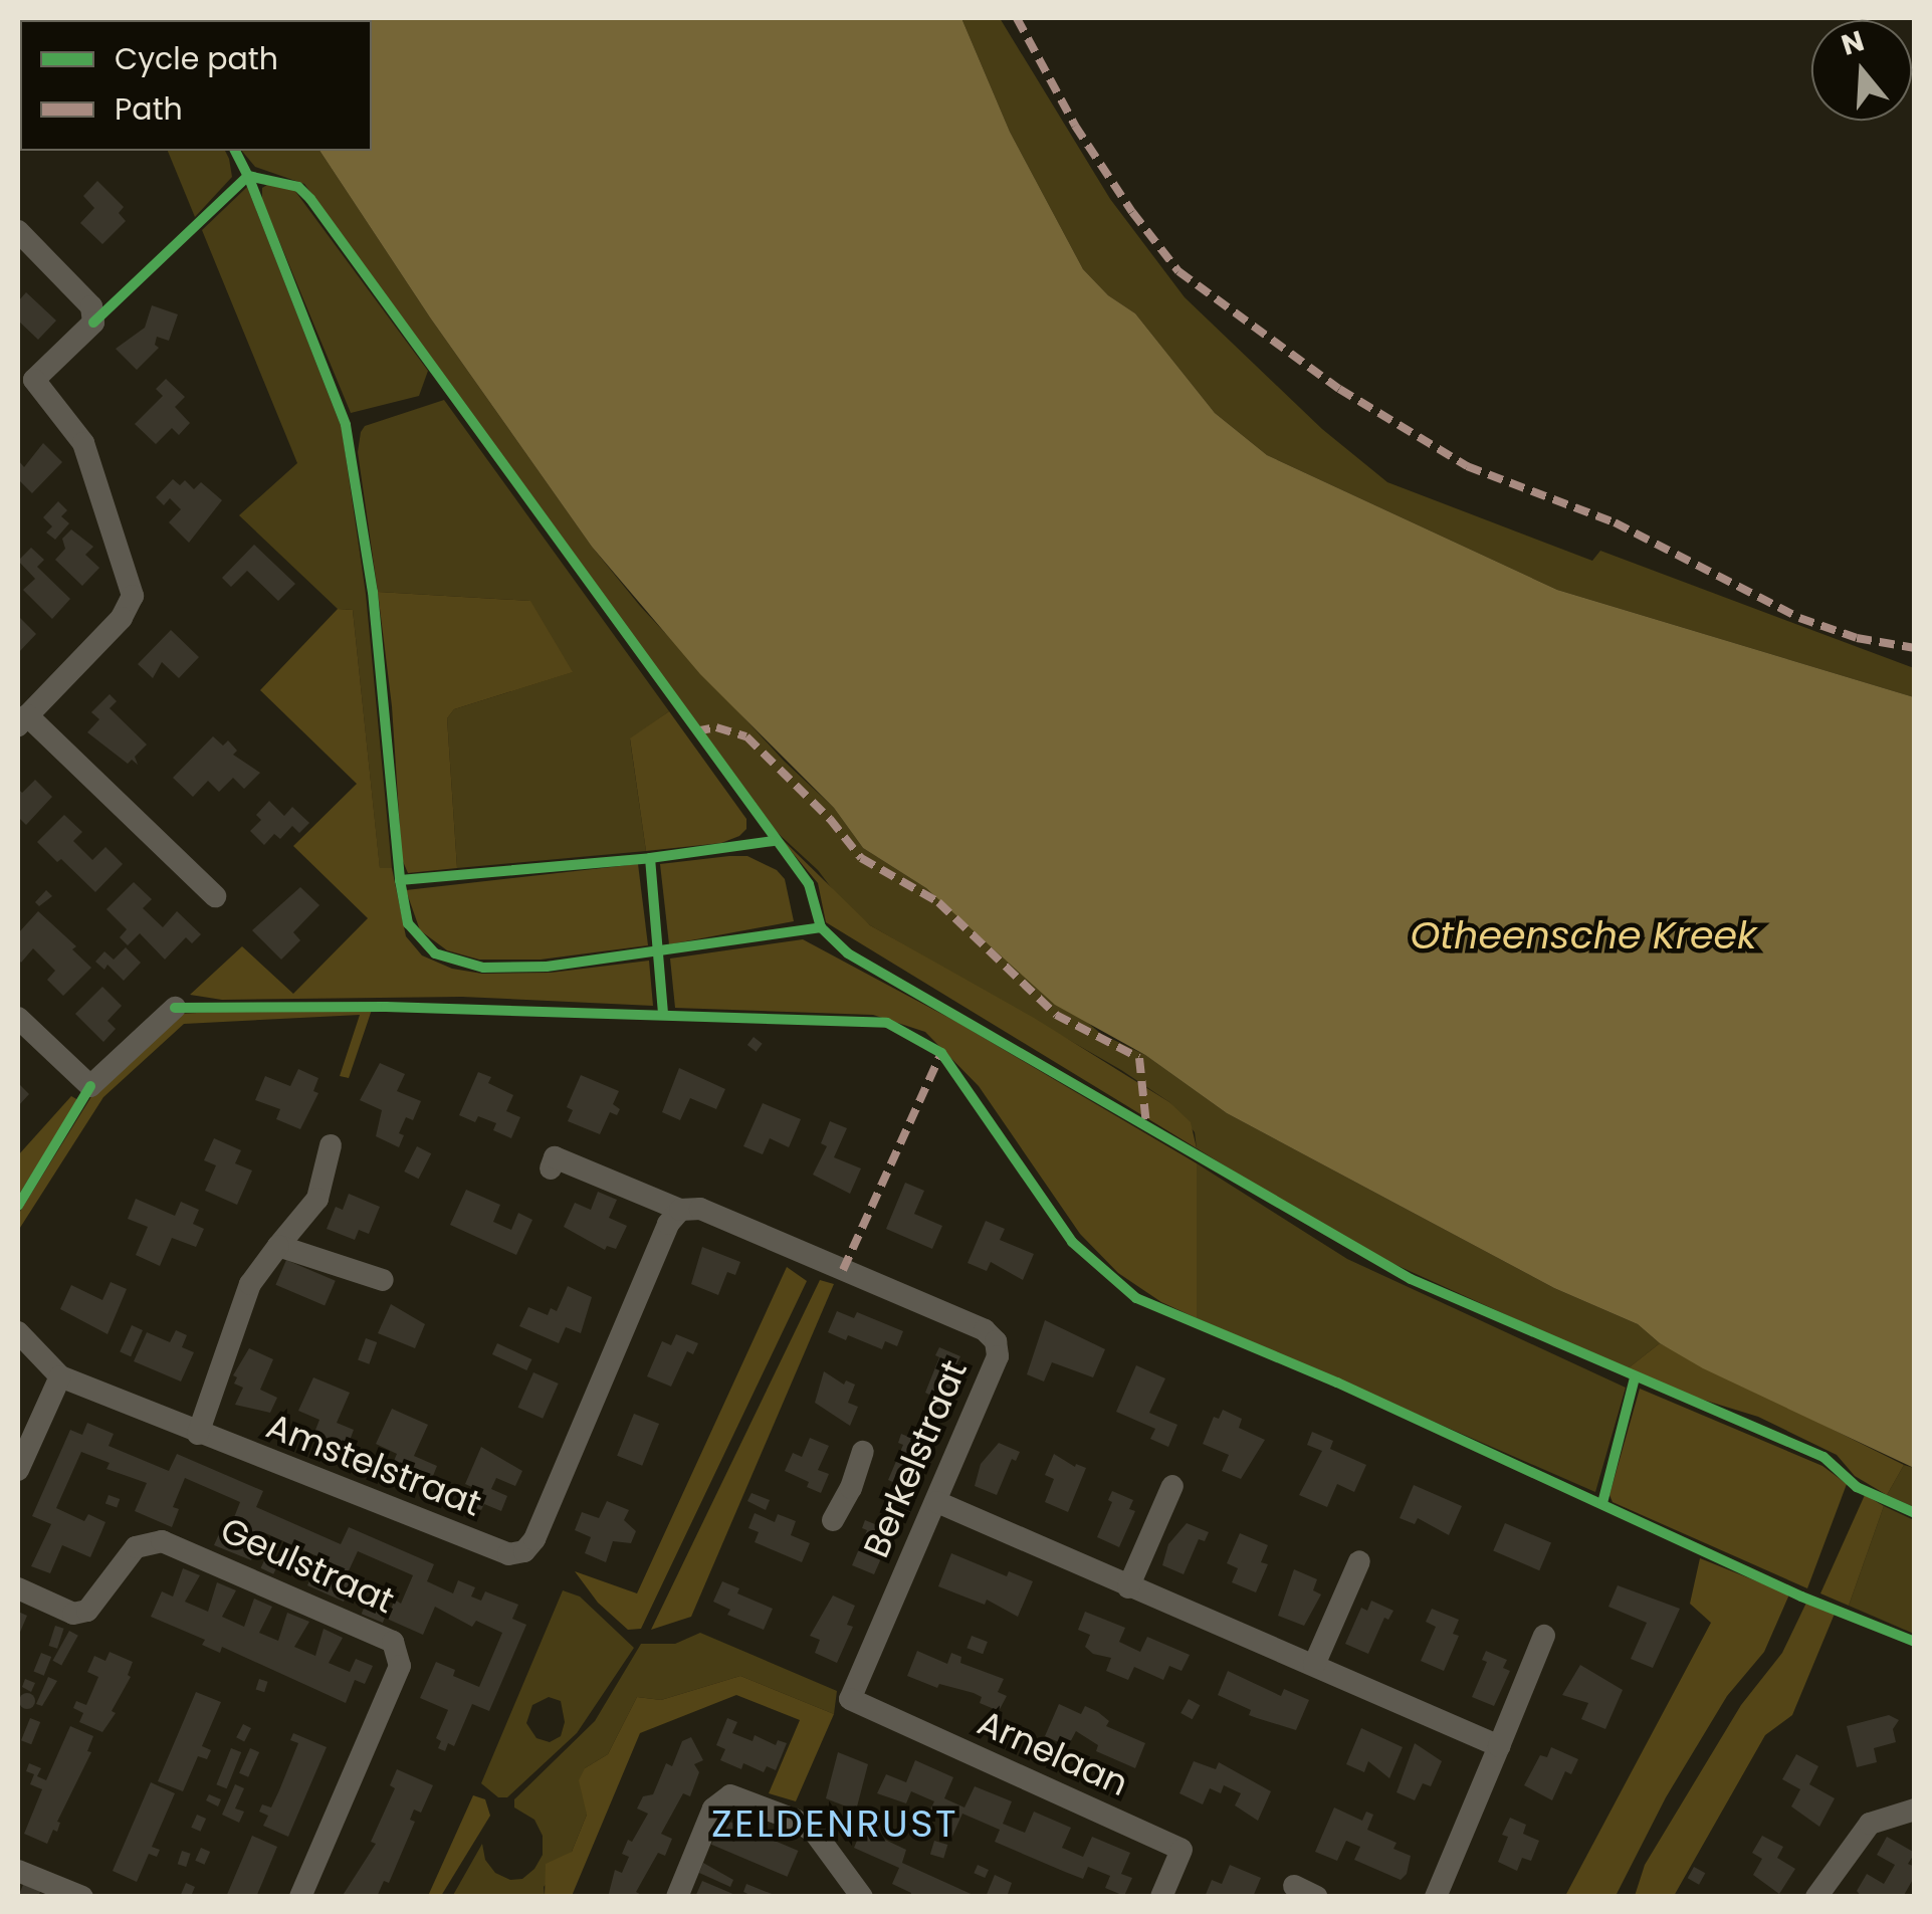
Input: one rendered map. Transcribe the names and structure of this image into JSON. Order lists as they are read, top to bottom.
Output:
{
  "streets": {
    "street": [
      "Berkelstraat",
      "Amstelstraat",
      "Geulstraat",
      "Arnelaan"
    ]
  },
  "crossings": [
    ["Berkelstraat", "Amstelstraat"],
    ["Berkelstraat", "Arnelaan"]
  ],
  "districts": ["ZELDENRUST"],
  "water": ["Otheensche Kreek"],
  "legend": ["Cycle path", "Path"],
  "north": "top"
}
